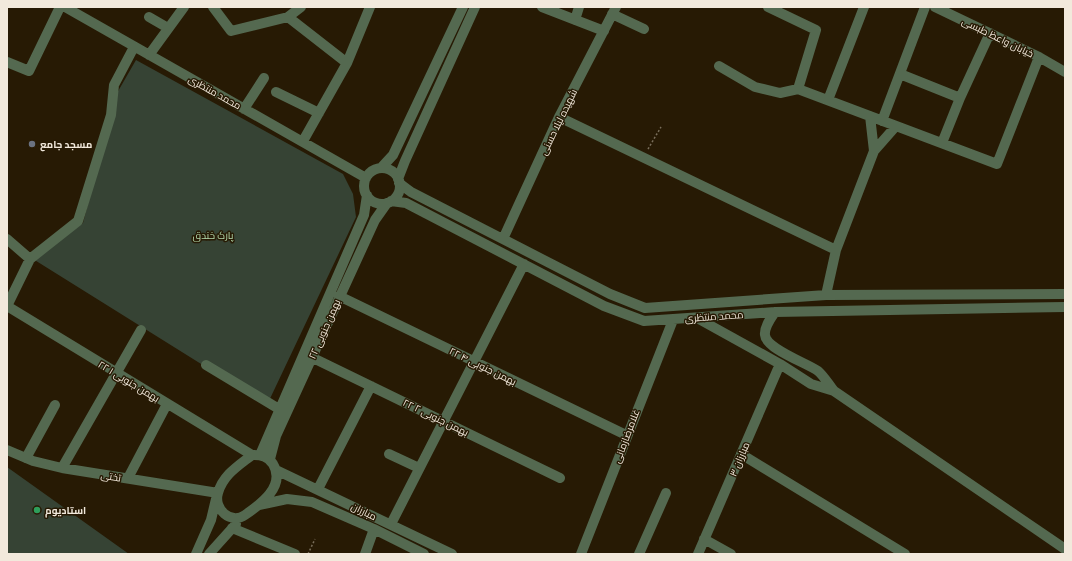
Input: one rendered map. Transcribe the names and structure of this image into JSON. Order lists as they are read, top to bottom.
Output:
{
  "streets": {
    "street": [
      "خیابان واعظ طبسی",
      "محمد منتظری",
      "شهیده لیلا حسنی",
      "۲۲ بهمن جنوبی",
      "۲۲ بهمن جنوبی ۴",
      "۲۲ بهمن جنوبی ۱",
      "۲۲ بهمن جنوبی ۲",
      "غلامرضازمانی",
      "مبارزان ۳",
      "تختی",
      "مبارزان"
    ]
  },
  "crossings": [
    ["محمد منتظری", "شهیده لیلا حسنی"],
    ["محمد منتظری", "۲۲ بهمن جنوبی"],
    ["محمد منتظری", "غلامرضازمانی"],
    ["۲۲ بهمن جنوبی", "۲۲ بهمن جنوبی ۴"],
    ["۲۲ بهمن جنوبی", "۲۲ بهمن جنوبی ۱"],
    ["۲۲ بهمن جنوبی", "۲۲ بهمن جنوبی ۲"],
    ["۲۲ بهمن جنوبی", "تختی"],
    ["۲۲ بهمن جنوبی", "مبارزان"],
    ["۲۲ بهمن جنوبی ۴", "غلامرضازمانی"],
    ["۲۲ بهمن جنوبی ۱", "تختی"],
    ["۲۲ بهمن جنوبی ۱", "مبارزان"],
    ["تختی", "مبارزان"]
  ],
  "parks": ["پارک خندق"],
  "places": ["مسجد جامع", "استادیوم"]
}
